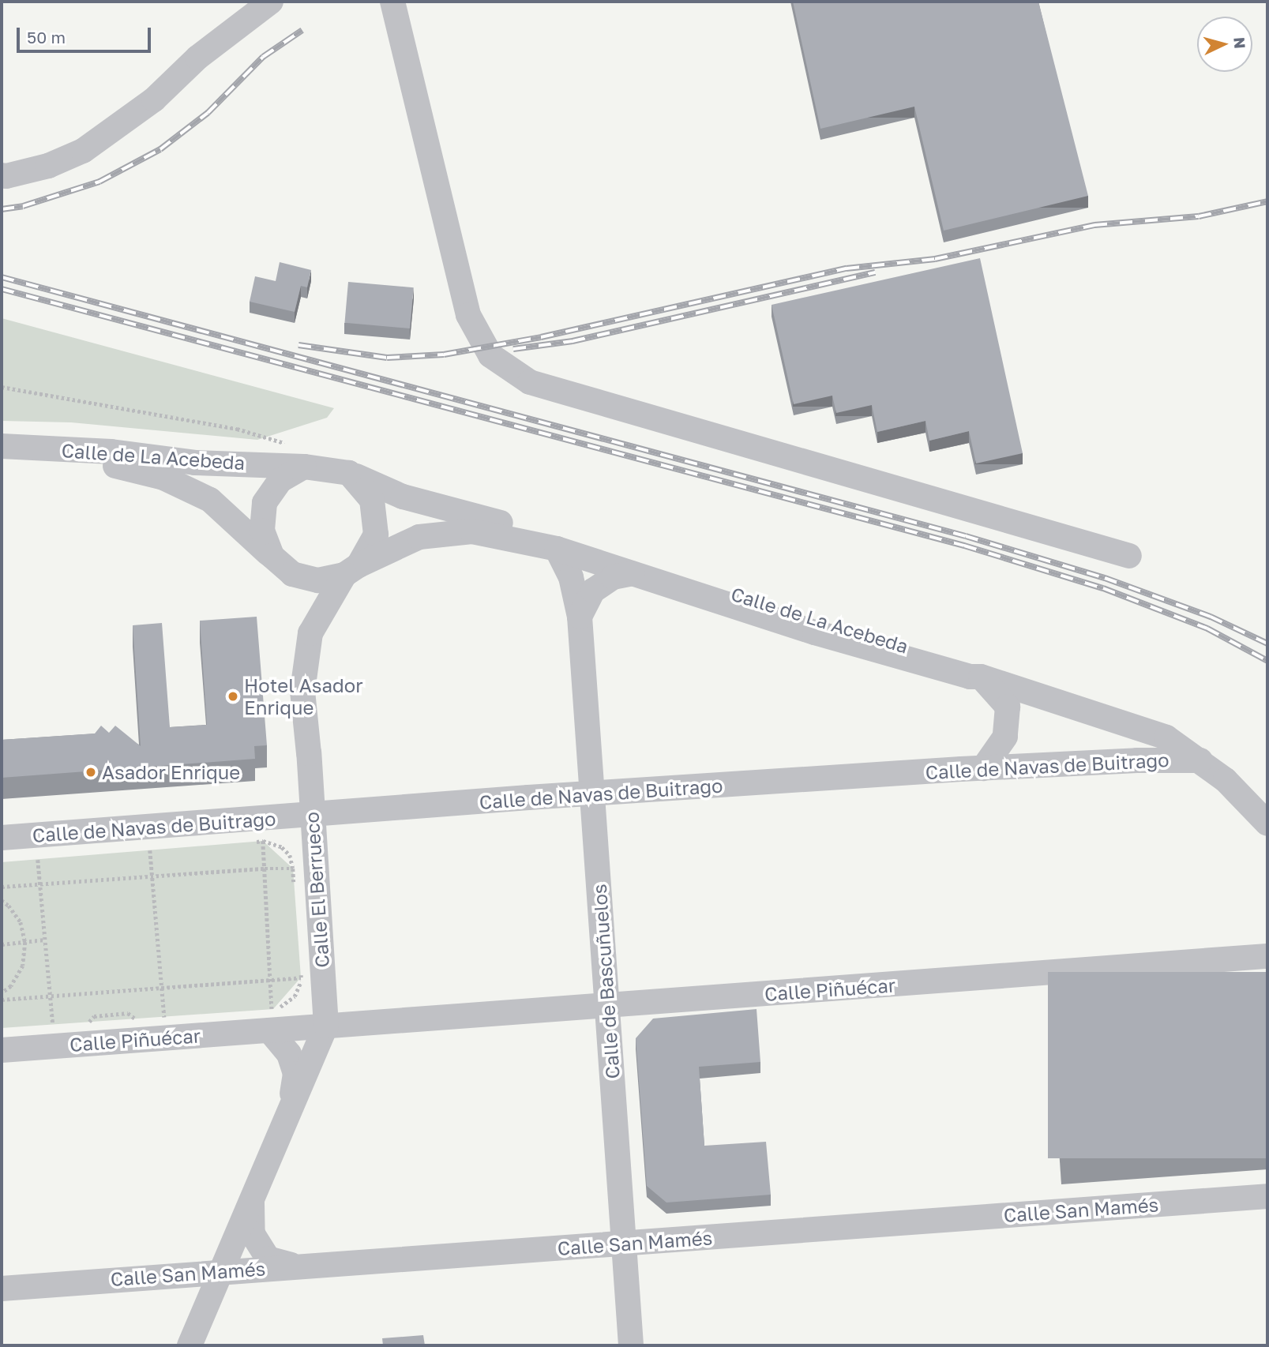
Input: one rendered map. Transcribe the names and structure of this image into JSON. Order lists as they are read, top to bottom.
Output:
{
  "streets": {
    "street": [
      "Calle de La Acebeda",
      "Calle de Navas de Buitrago",
      "Calle El Berrueco",
      "Calle de Bascuñuelos",
      "Calle Piñuécar",
      "Calle San Mamés"
    ]
  },
  "crossings": [
    ["Calle de La Acebeda", "Calle de Navas de Buitrago"],
    ["Calle de La Acebeda", "Calle El Berrueco"],
    ["Calle de La Acebeda", "Calle de Bascuñuelos"],
    ["Calle de Navas de Buitrago", "Calle El Berrueco"],
    ["Calle de Navas de Buitrago", "Calle de Bascuñuelos"],
    ["Calle El Berrueco", "Calle Piñuécar"],
    ["Calle El Berrueco", "Calle San Mamés"],
    ["Calle de Bascuñuelos", "Calle Piñuécar"],
    ["Calle de Bascuñuelos", "Calle San Mamés"]
  ],
  "places": ["Hotel Asador Enrique", "Asador Enrique"],
  "scale_bar": "50 m",
  "north": "right"
}
